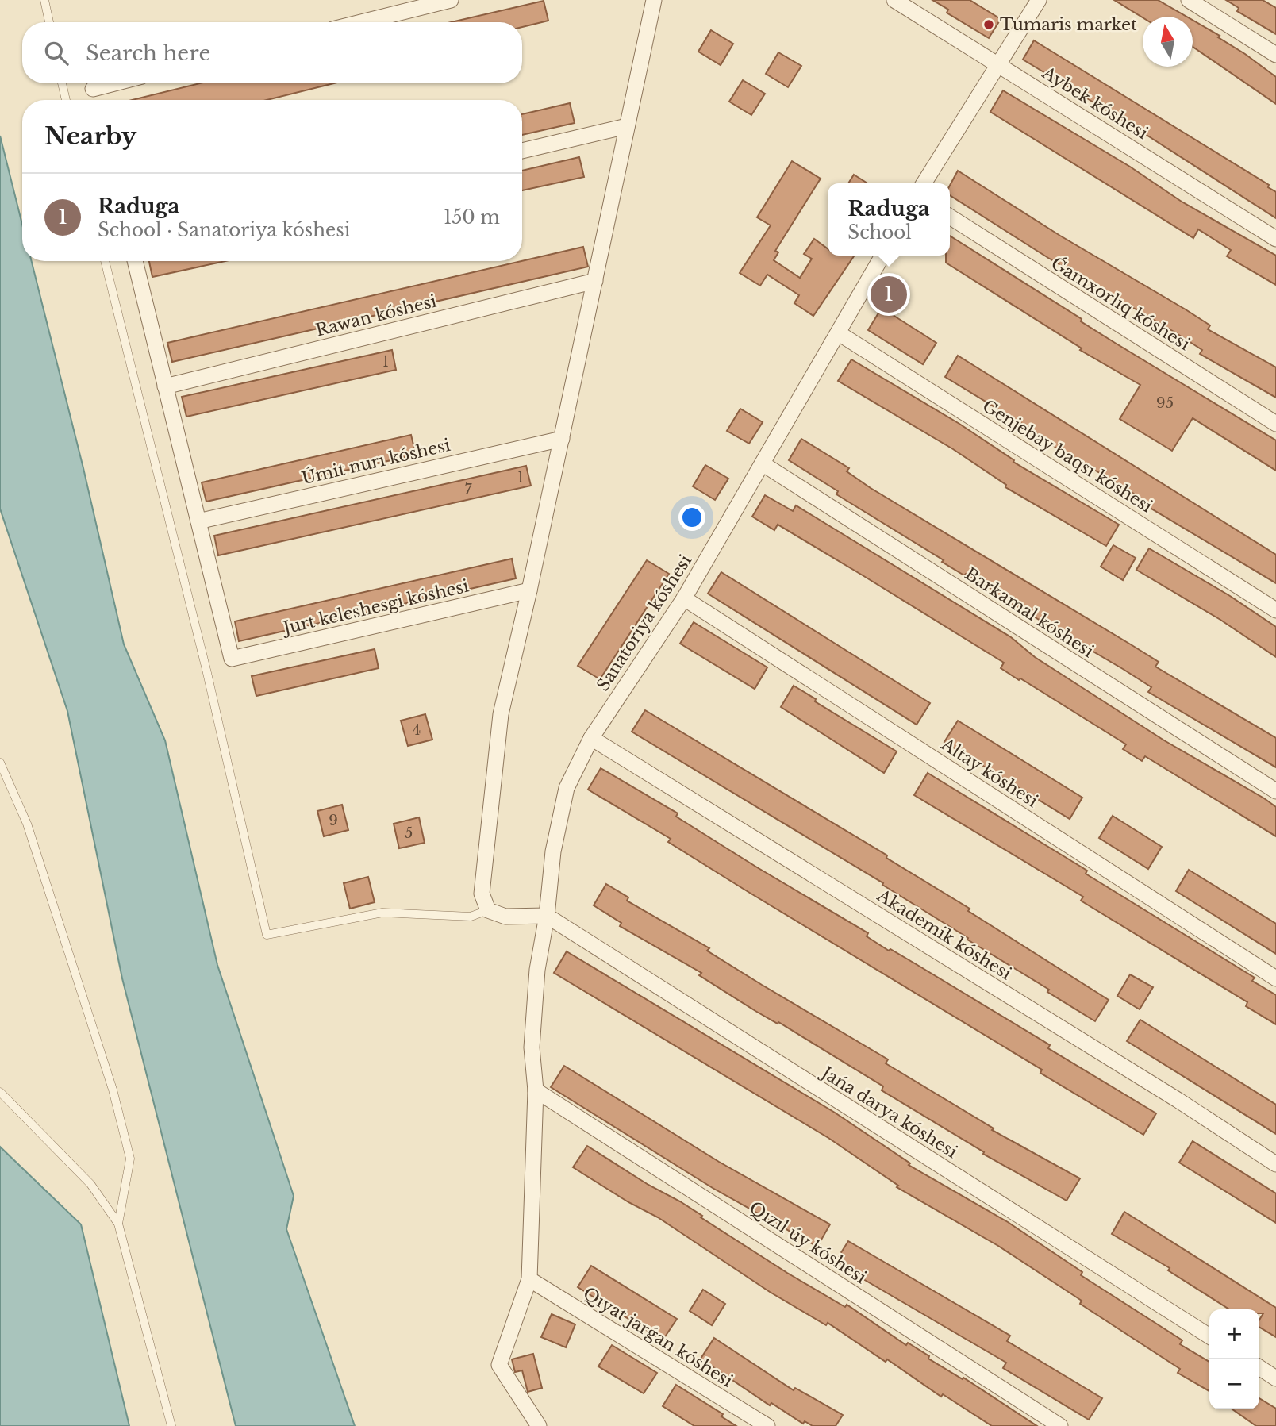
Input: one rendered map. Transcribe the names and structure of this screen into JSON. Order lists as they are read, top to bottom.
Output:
{
  "streets": {
    "street": [
      "Aybek kóshesi",
      "Ǵamxorlıq kóshesi",
      "Rawan kóshesi",
      "Genjebay baqsı kóshesi",
      "Úmit nurı kóshesi",
      "Jurt keleshesgi kóshesi",
      "Barkamal kóshesi",
      "Sanatoriya kóshesi",
      "Altay kóshesi",
      "Akademik kóshesi",
      "Jańa darya kóshesi",
      "Qızıl úy kóshesi",
      "Qıyat jarǵan kóshesi"
    ]
  },
  "crossings": [
    ["Genjebay baqsı kóshesi", "Sanatoriya kóshesi"],
    ["Úmit nurı kóshesi", "Jurt keleshesgi kóshesi"],
    ["Barkamal kóshesi", "Sanatoriya kóshesi"],
    ["Sanatoriya kóshesi", "Altay kóshesi"],
    ["Sanatoriya kóshesi", "Akademik kóshesi"],
    ["Sanatoriya kóshesi", "Jańa darya kóshesi"],
    ["Sanatoriya kóshesi", "Qızıl úy kóshesi"],
    ["Sanatoriya kóshesi", "Qıyat jarǵan kóshesi"]
  ],
  "places": ["Tumaris market"],
  "house_numbers": [
    "1",
    "95",
    "1",
    "7",
    "4",
    "9",
    "5"
  ],
  "north": "top",
  "page": {
    "search": "Search here",
    "heading": "Nearby",
    "list": [
      {
        "mark": "1",
        "name": "Raduga",
        "note": "School · Sanatoriya kóshesi",
        "value": "150 m"
      }
    ],
    "popup": ["Raduga", "School"],
    "pins": "1",
    "map_buttons": ["+", "−"]
  }
}
